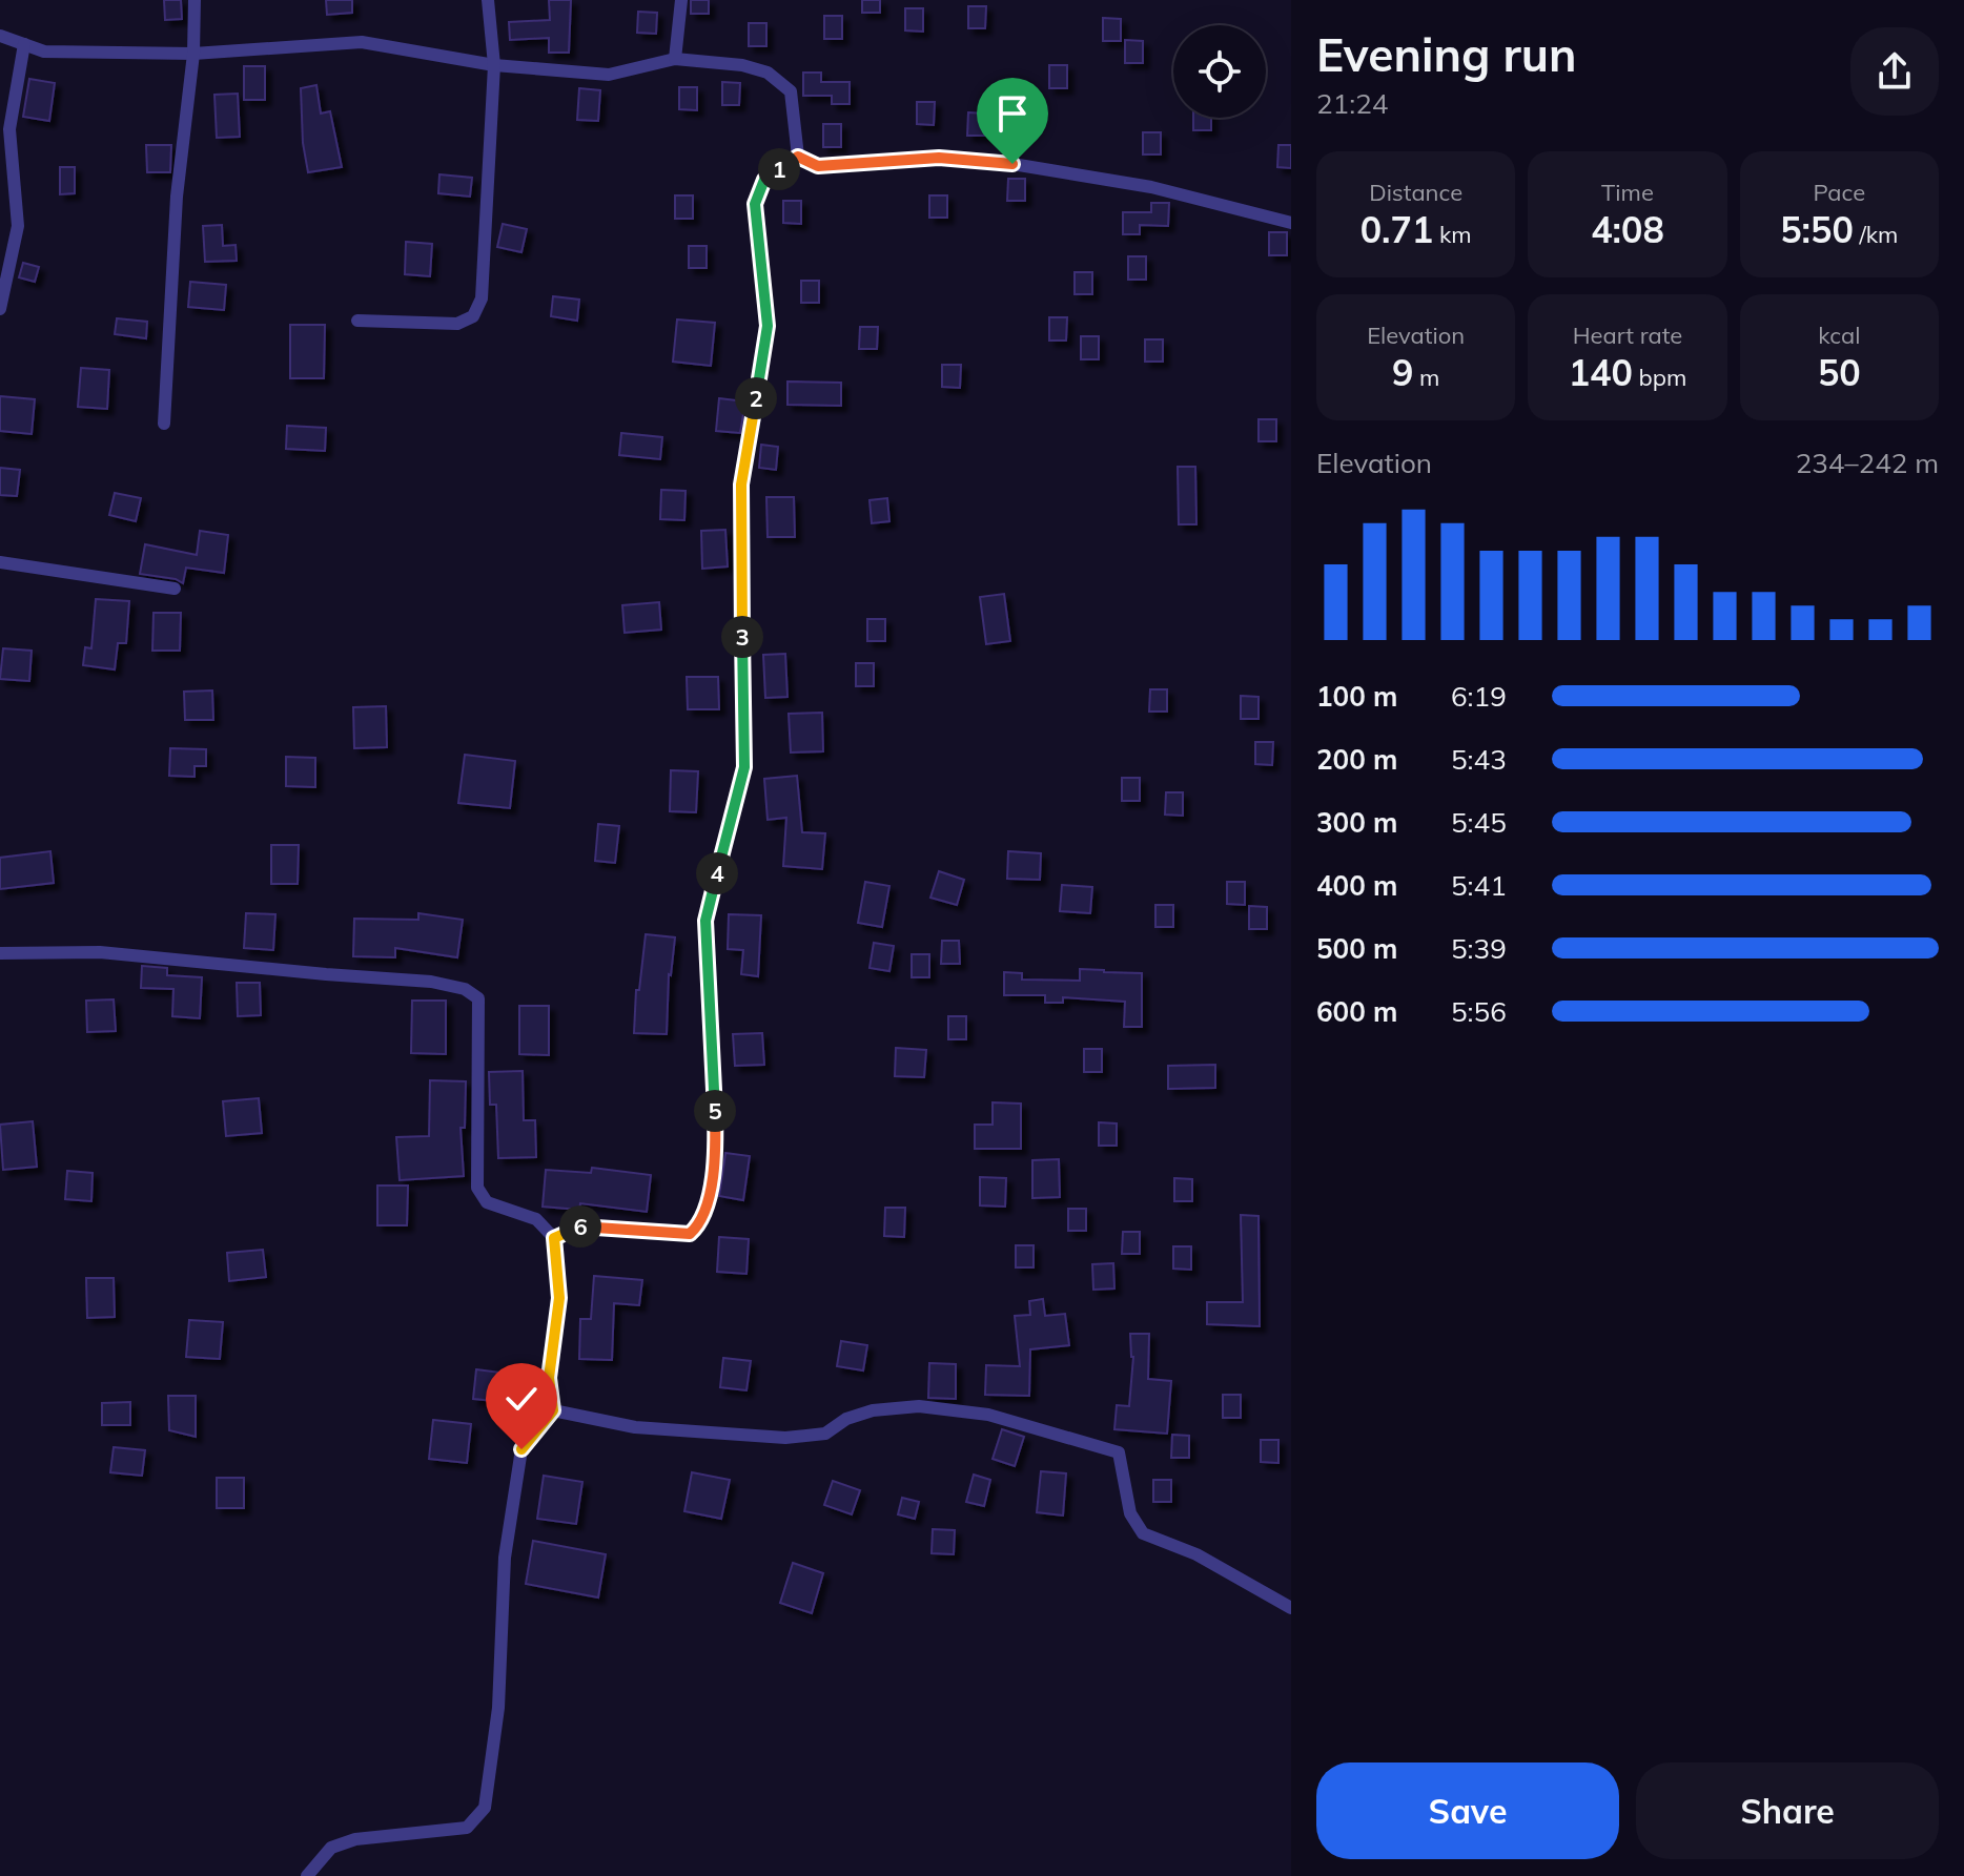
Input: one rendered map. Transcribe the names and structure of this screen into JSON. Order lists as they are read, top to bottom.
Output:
{
  "page": {
    "heading": ["Evening run", "21:24"],
    "stats": [
      ["Distance", "0.71 km"],
      ["Time", "4:08"],
      ["Pace", "5:50 /km"],
      ["Elevation", "9 m"],
      ["Heart rate", "140 bpm"],
      ["kcal", "50"]
    ],
    "pins": [
      "1",
      "2",
      "3",
      "4",
      "5",
      "6"
    ],
    "chart": ["Elevation", "234–242 m"],
    "list": [
      {
        "name": "100 m",
        "note": "6:19"
      },
      {
        "name": "200 m",
        "note": "5:43"
      },
      {
        "name": "300 m",
        "note": "5:45"
      },
      {
        "name": "400 m",
        "note": "5:41"
      },
      {
        "name": "500 m",
        "note": "5:39"
      },
      {
        "name": "600 m",
        "note": "5:56"
      }
    ],
    "buttons": ["Save", "Share"]
  }
}
